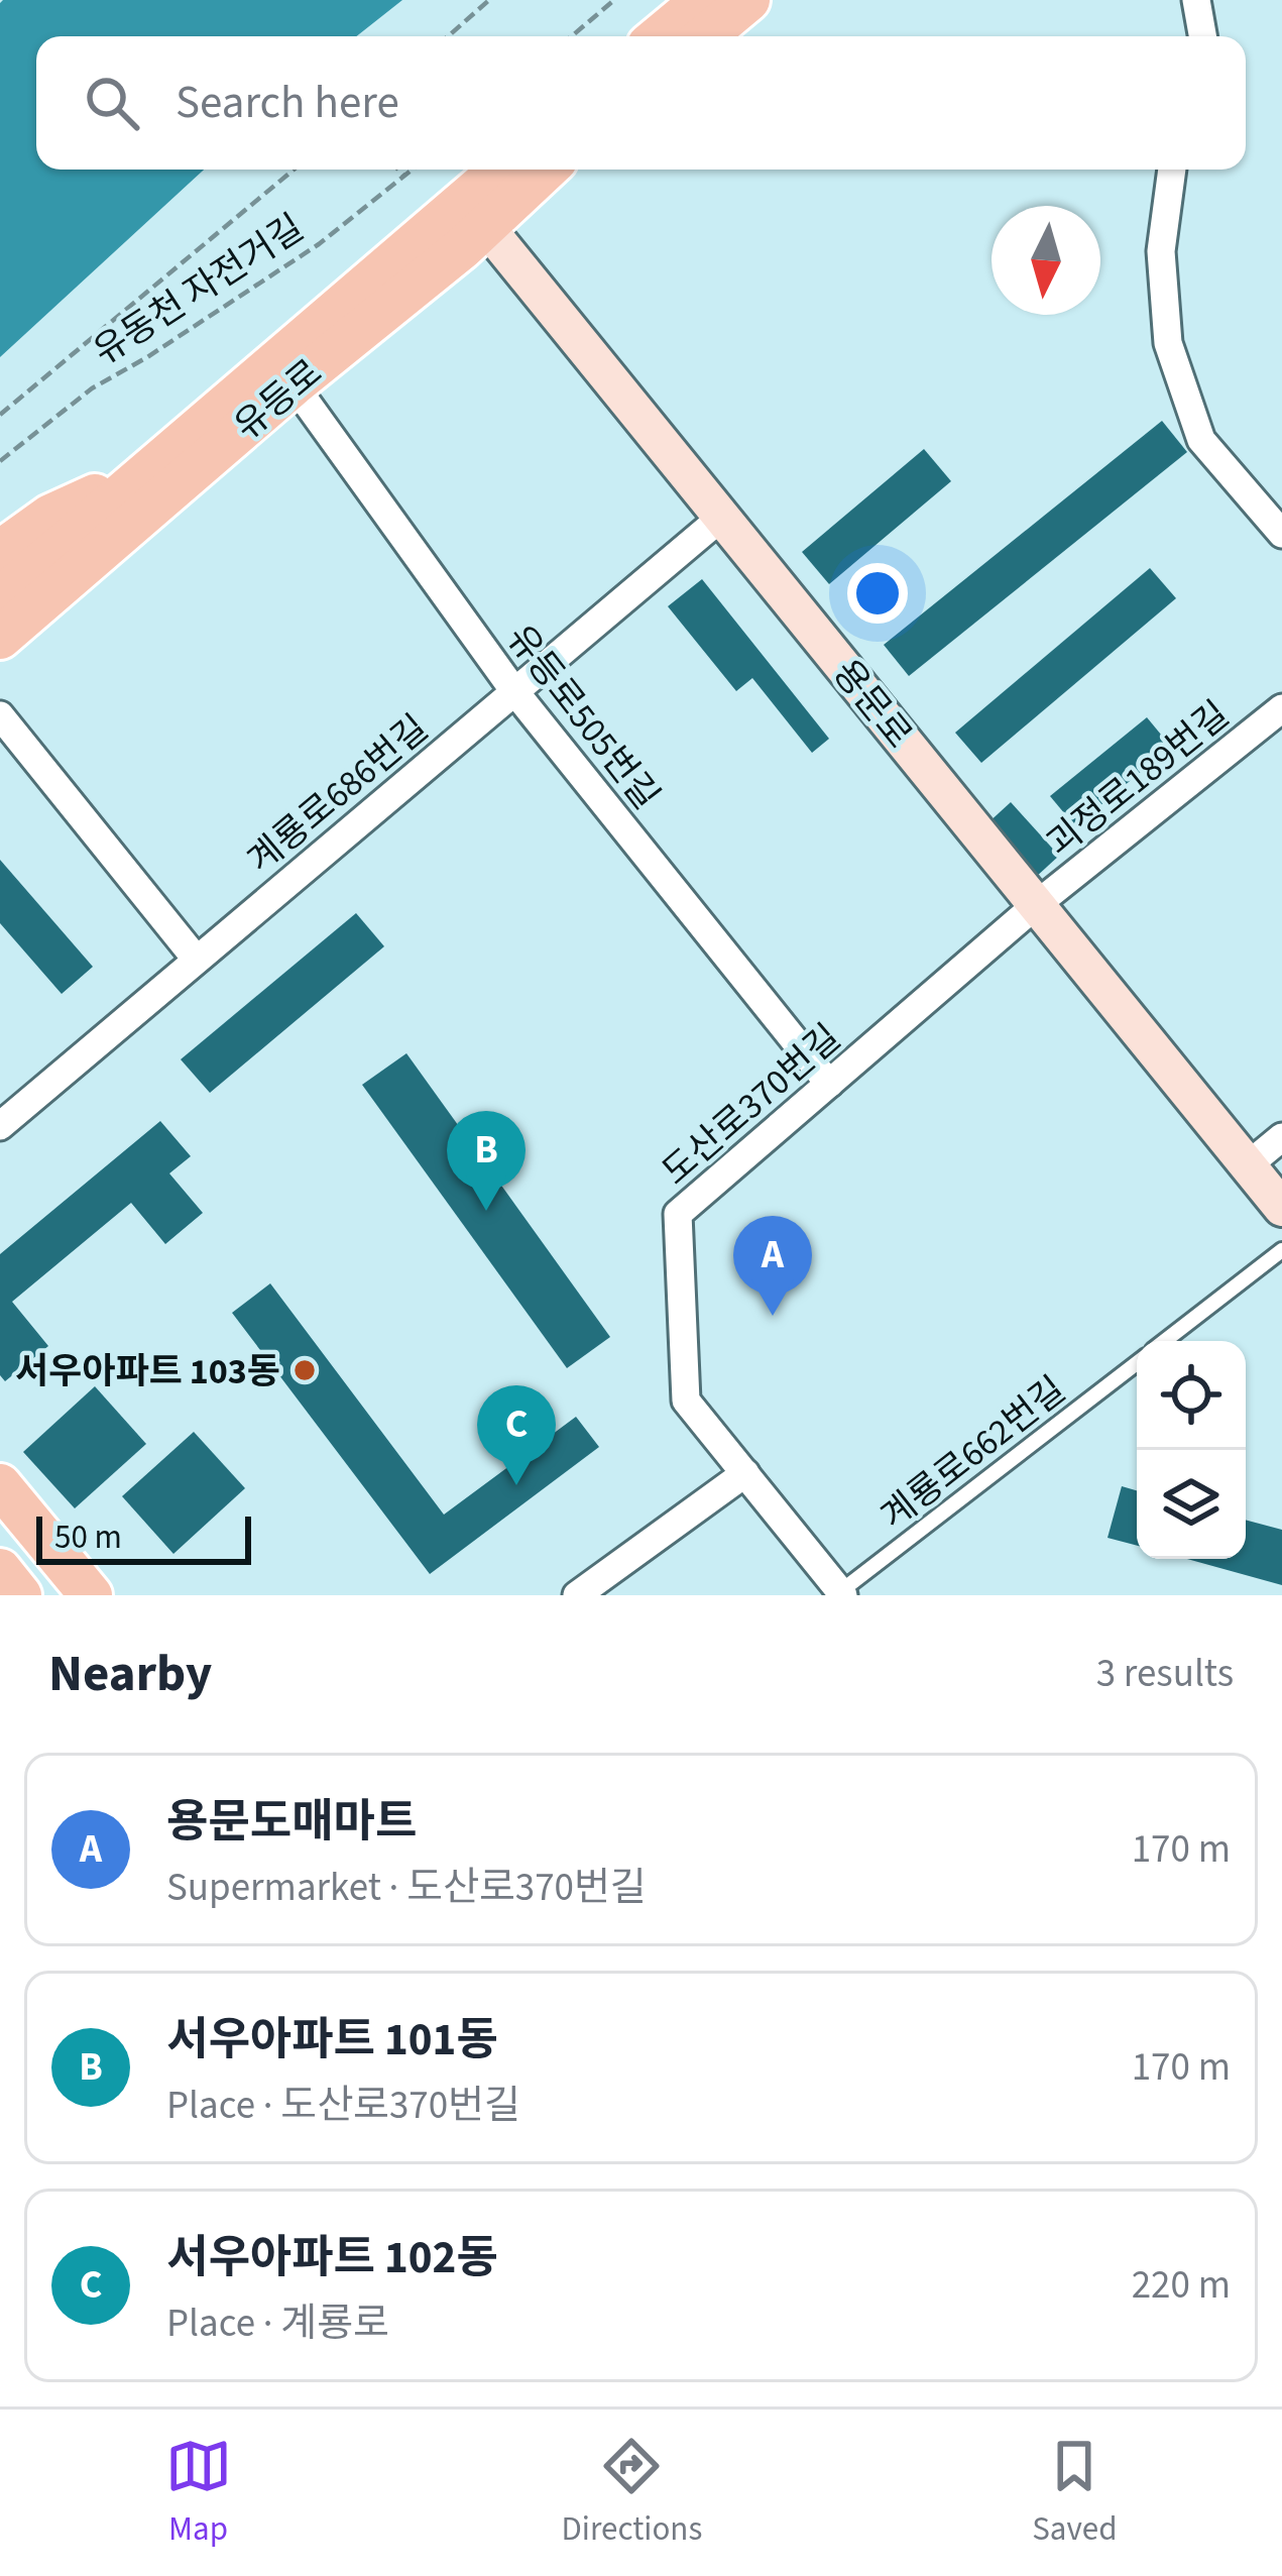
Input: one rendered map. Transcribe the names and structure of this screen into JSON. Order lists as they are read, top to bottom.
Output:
{
  "streets": {
    "main road": ["유등로"],
    "street": [
      "용문로",
      "유등로505번길",
      "괴정로189번길",
      "계룡로686번길",
      "도산로370번길"
    ],
    "lane": ["계룡로662번길"],
    "path": ["유동천 자전거길"]
  },
  "crossings": [
    ["유등로", "용문로"],
    ["유등로", "유등로505번길"],
    ["용문로", "괴정로189번길"],
    ["용문로", "계룡로686번길"],
    ["용문로", "도산로370번길"],
    ["유등로505번길", "계룡로686번길"],
    ["유등로505번길", "도산로370번길"],
    ["괴정로189번길", "도산로370번길"],
    ["도산로370번길", "계룡로662번길"]
  ],
  "places": ["서우아파트 103동"],
  "scale_bar": "50 m",
  "north": "bottom",
  "page": {
    "search": "Search here",
    "pins": ["B", "A", "C"],
    "scale": "50 m",
    "heading": ["Nearby", "3 results"],
    "list": [
      {
        "mark": "A",
        "name": "용문도매마트",
        "note": "Supermarket · 도산로370번길",
        "value": "170 m"
      },
      {
        "mark": "B",
        "name": "서우아파트 101동",
        "note": "Place · 도산로370번길",
        "value": "170 m"
      },
      {
        "mark": "C",
        "name": "서우아파트 102동",
        "note": "Place · 계룡로",
        "value": "220 m"
      }
    ],
    "nav": ["Map", "Directions", "Saved"]
  }
}
